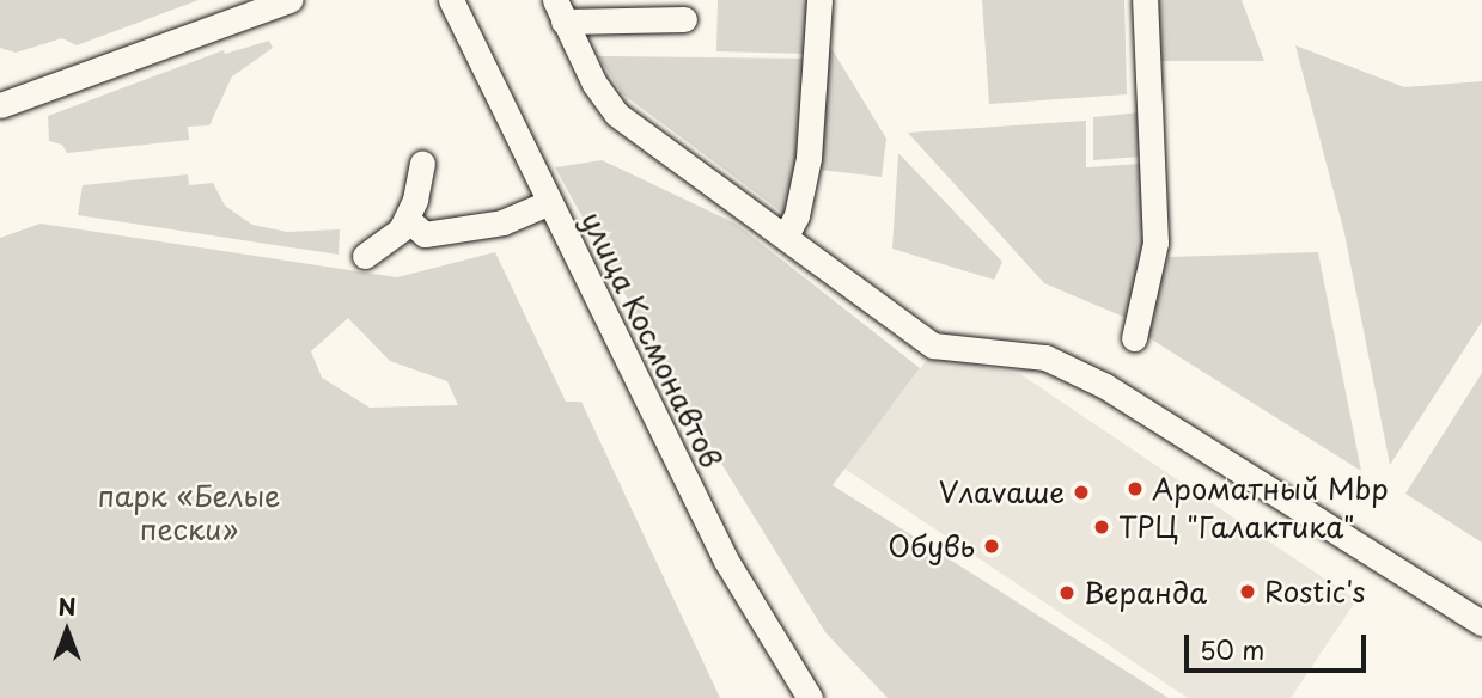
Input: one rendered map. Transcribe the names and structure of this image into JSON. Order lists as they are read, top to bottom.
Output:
{
  "streets": {
    "street": ["улица Космонавтов"]
  },
  "parks": ["парк «Белые пески»"],
  "places": [
    "Ароматный Мbр",
    "Vлаvаше",
    "ТРЦ \"Галактика\"",
    "Обувь",
    "Rostic's",
    "Веранда"
  ],
  "scale_bar": "50 m",
  "north": "top"
}
